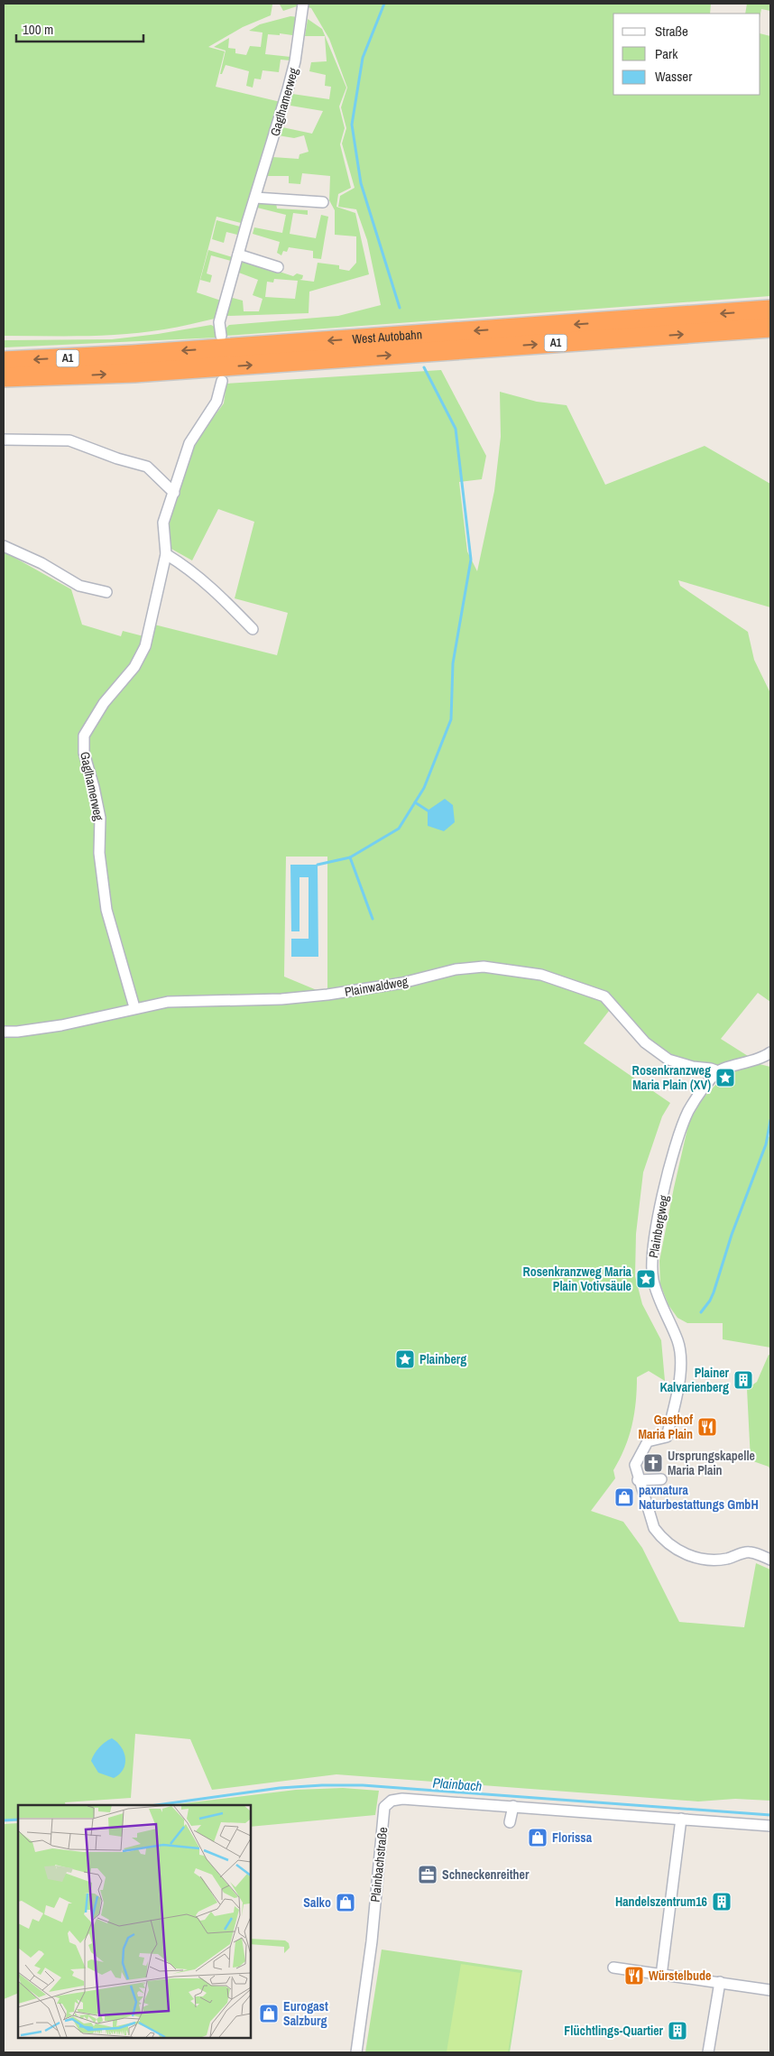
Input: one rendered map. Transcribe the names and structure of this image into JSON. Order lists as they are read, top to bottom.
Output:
{
  "streets": {
    "highway": ["West Autobahn", "A1"],
    "street": [
      "Gaglhamerweg",
      "Plainwaldweg",
      "Plainbergweg",
      "Plainbachstraße"
    ]
  },
  "crossings": [
    ["Gaglhamerweg", "Plainwaldweg"],
    ["Plainwaldweg", "Plainbergweg"]
  ],
  "water": ["Plainbach"],
  "places": {
    "place": ["Rosenkranzweg Maria Plain (XV)", "Rosenkranzweg Maria Plain Votivsäule", "Plainberg"],
    "building": ["Plainer Kalvarienberg", "Handelszentrum16", "Flüchtlings-Quartier"],
    "restaurant": ["Gasthof Maria Plain", "Würstelbude"],
    "church": ["Ursprungskapelle Maria Plain"],
    "shop": [
      "paxnatura Naturbestattungs GmbH",
      "Florissa",
      "Salko",
      "Eurogast Salzburg"
    ],
    "office": ["Schneckenreither"]
  },
  "legend": ["Straße", "Park", "Wasser"],
  "scale_bar": "100 m"
}
